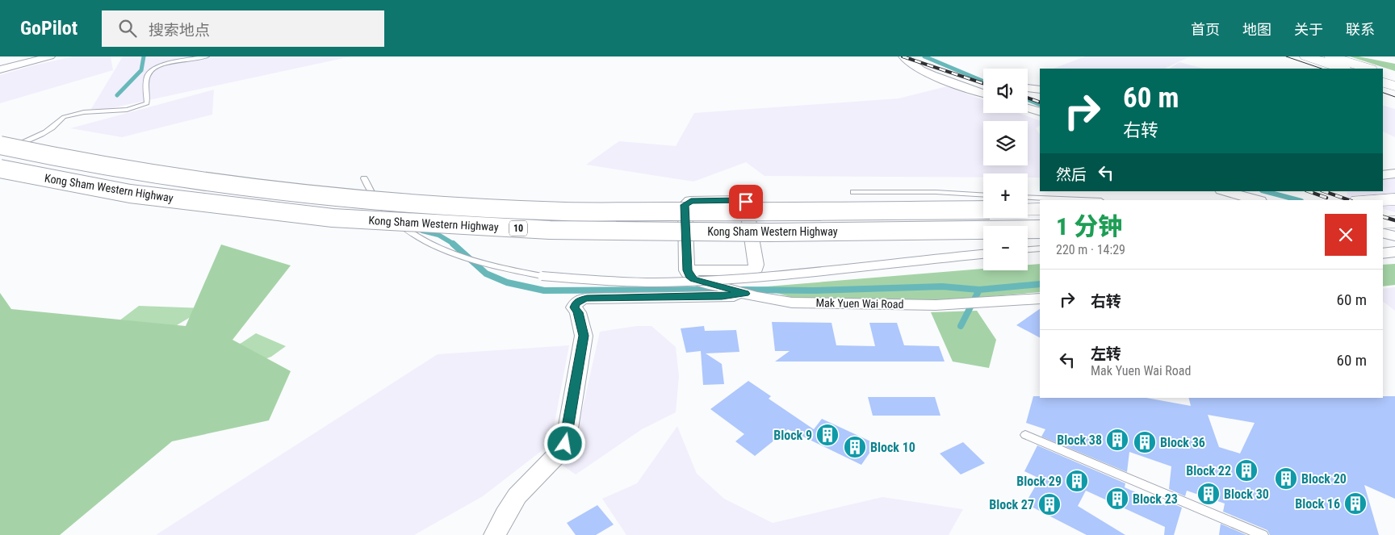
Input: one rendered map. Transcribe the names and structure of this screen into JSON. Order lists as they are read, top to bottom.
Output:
{
  "streets": {
    "main road": ["Kong Sham Western Highway", "10"],
    "street": ["Mak Yuen Wai Road"]
  },
  "places": {
    "building": [
      "Block 9",
      "Block 38",
      "Block 36",
      "Block 10",
      "Block 22",
      "Block 20",
      "Block 29",
      "Block 30",
      "Block 23",
      "Block 16",
      "Block 27"
    ]
  },
  "page": {
    "header": "GoPilot",
    "search": "搜索地点",
    "nav": [
      "首页",
      "地图",
      "关于",
      "联系"
    ],
    "map_buttons": ["+", "−"],
    "turn": ["60 m", "右转"],
    "then": "然后",
    "heading": ["1 分钟", "220 m · 14:29"],
    "list": [
      {
        "name": "右转",
        "value": "60 m"
      },
      {
        "name": "左转",
        "note": "Mak Yuen Wai Road",
        "value": "60 m"
      }
    ]
  }
}
